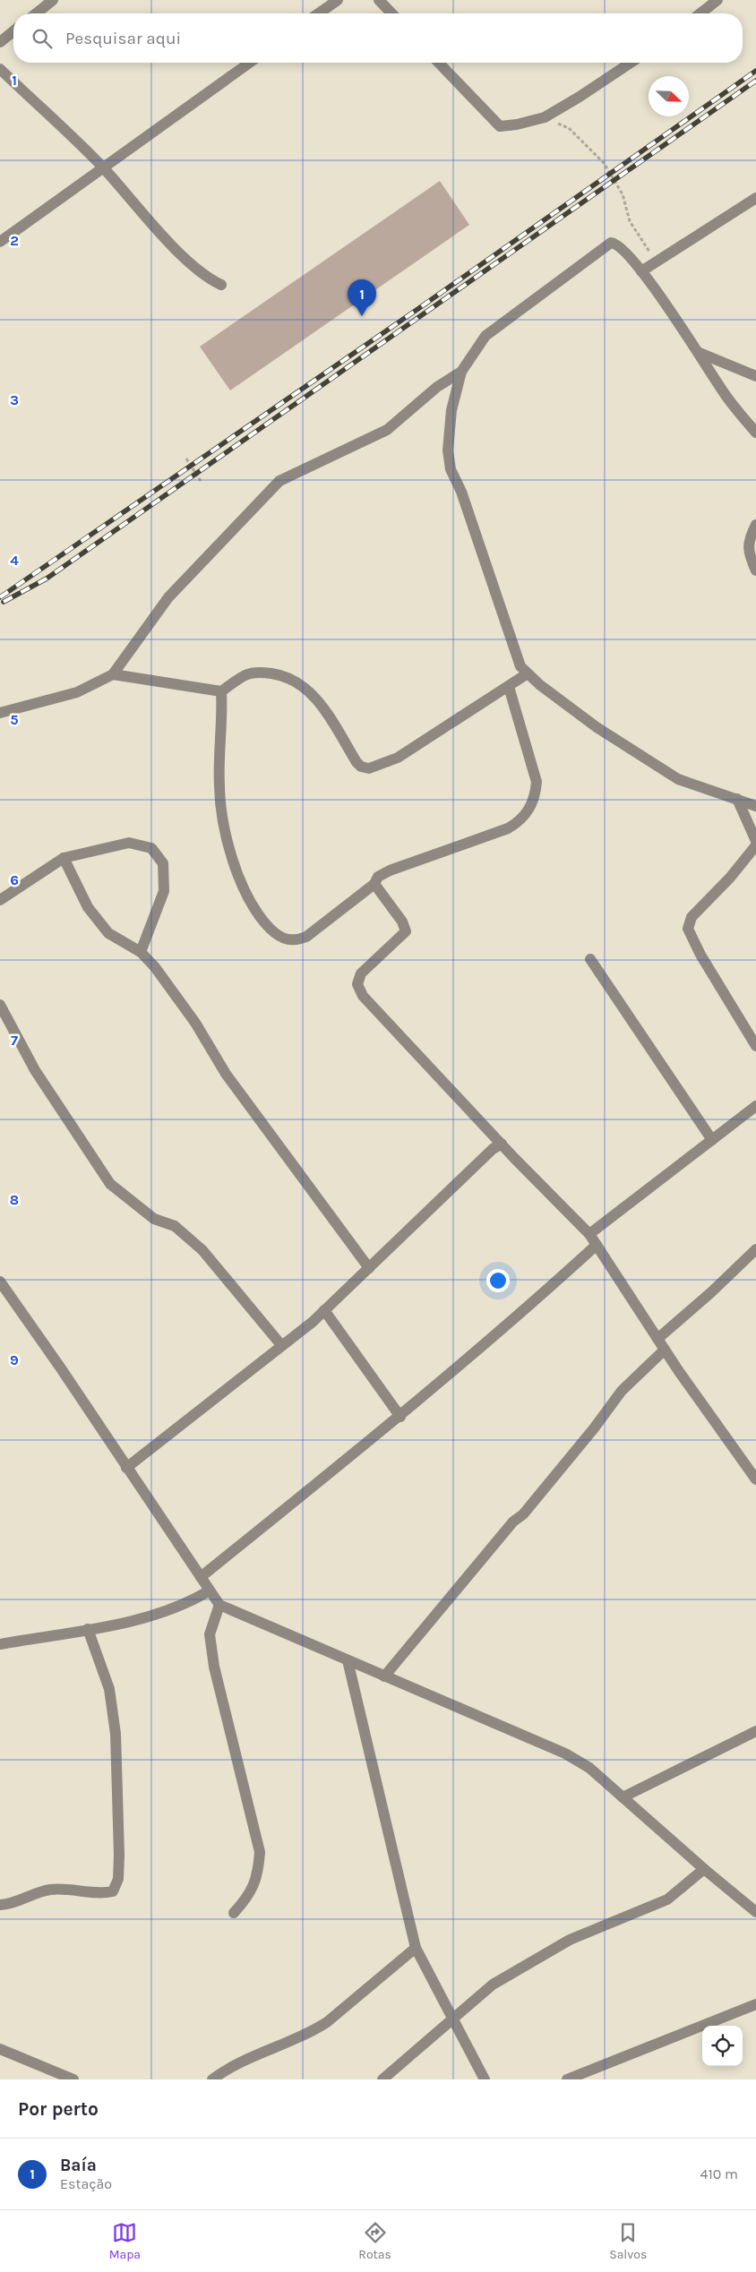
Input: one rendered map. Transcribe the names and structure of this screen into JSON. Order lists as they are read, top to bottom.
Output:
{
  "north": "bottom right",
  "page": {
    "search": "Pesquisar aqui",
    "pins": "1",
    "heading": "Por perto",
    "list": [
      {
        "mark": "1",
        "name": "Baía",
        "note": "Estação",
        "value": "410 m"
      }
    ],
    "nav": ["Mapa", "Rotas", "Salvos"]
  },
  "grid": {
    "rows": [
      "1",
      "2",
      "3",
      "4",
      "5",
      "6",
      "7",
      "8",
      "9"
    ]
  }
}
